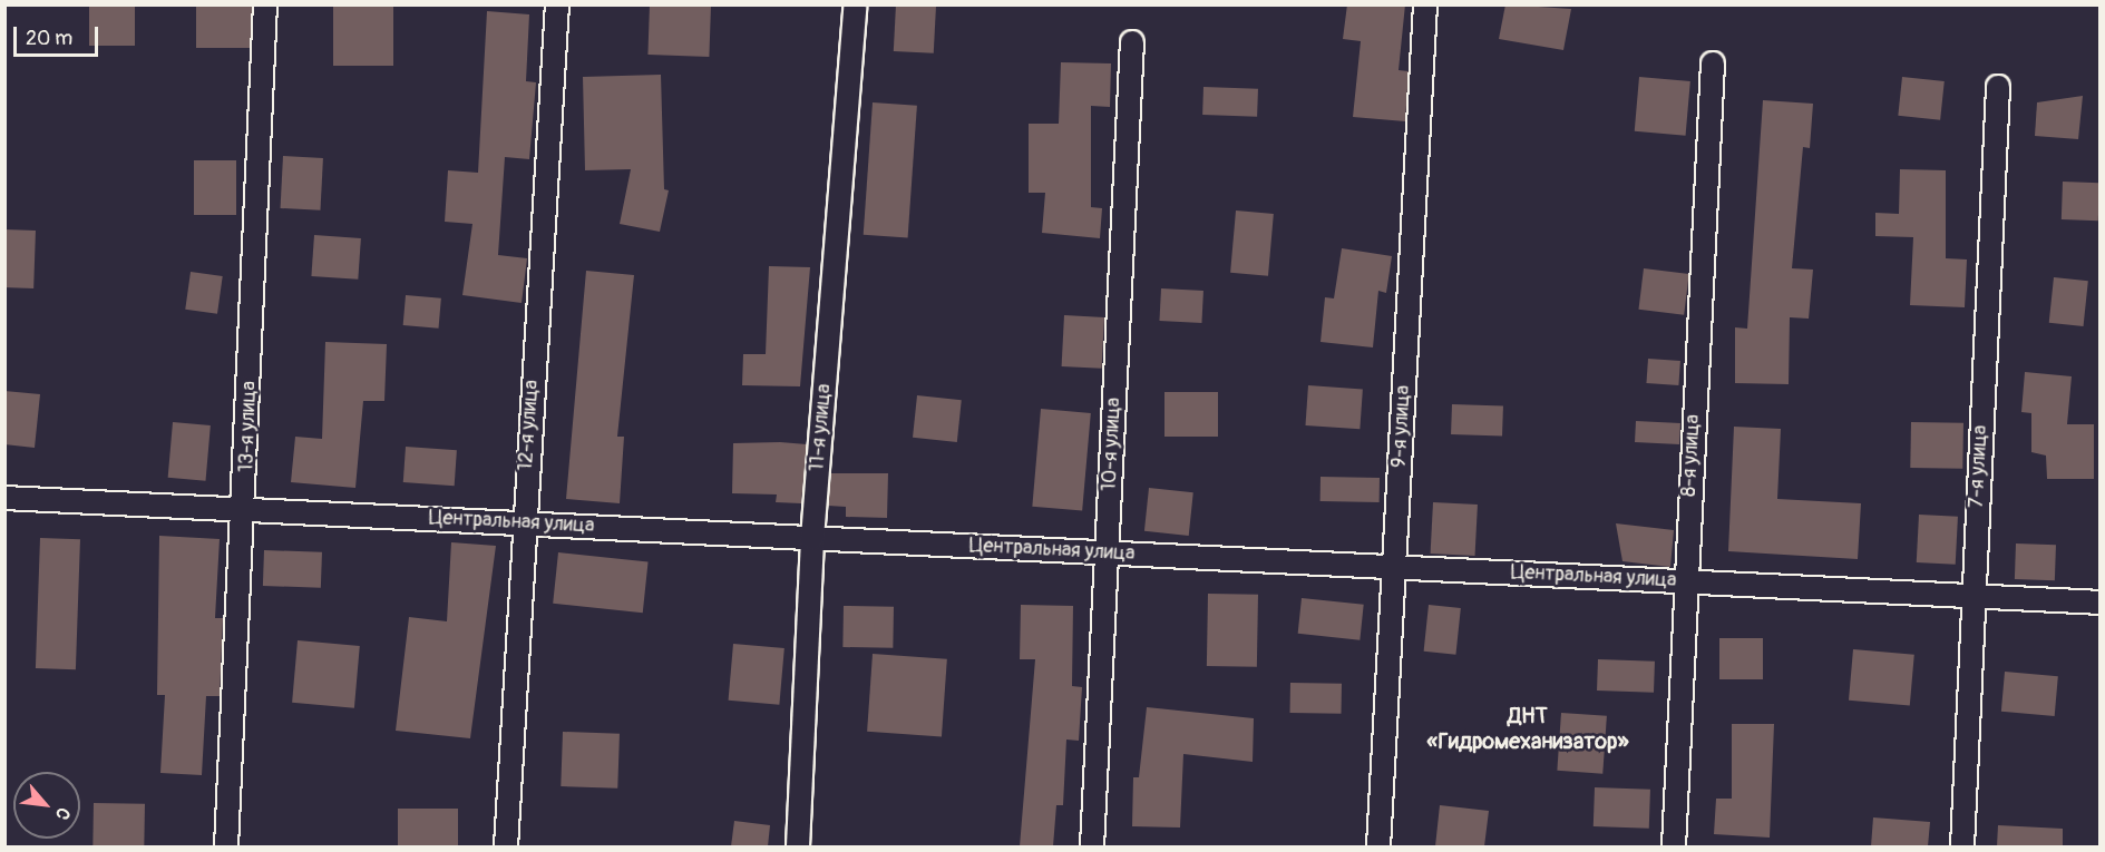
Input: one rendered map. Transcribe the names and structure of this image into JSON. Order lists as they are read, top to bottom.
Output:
{
  "streets": {
    "street": [
      "12-я улица",
      "13-я улица",
      "9-я улица",
      "11-я улица",
      "10-я улица",
      "8-я улица",
      "7-я улица",
      "Центральная улица"
    ]
  },
  "crossings": [
    ["12-я улица", "Центральная улица"],
    ["13-я улица", "Центральная улица"],
    ["9-я улица", "Центральная улица"],
    ["11-я улица", "Центральная улица"],
    ["10-я улица", "Центральная улица"],
    ["8-я улица", "Центральная улица"],
    ["7-я улица", "Центральная улица"]
  ],
  "districts": ["ДНТ «Гидромеханизатор»"],
  "scale_bar": "20 m",
  "north": "bottom right"
}
